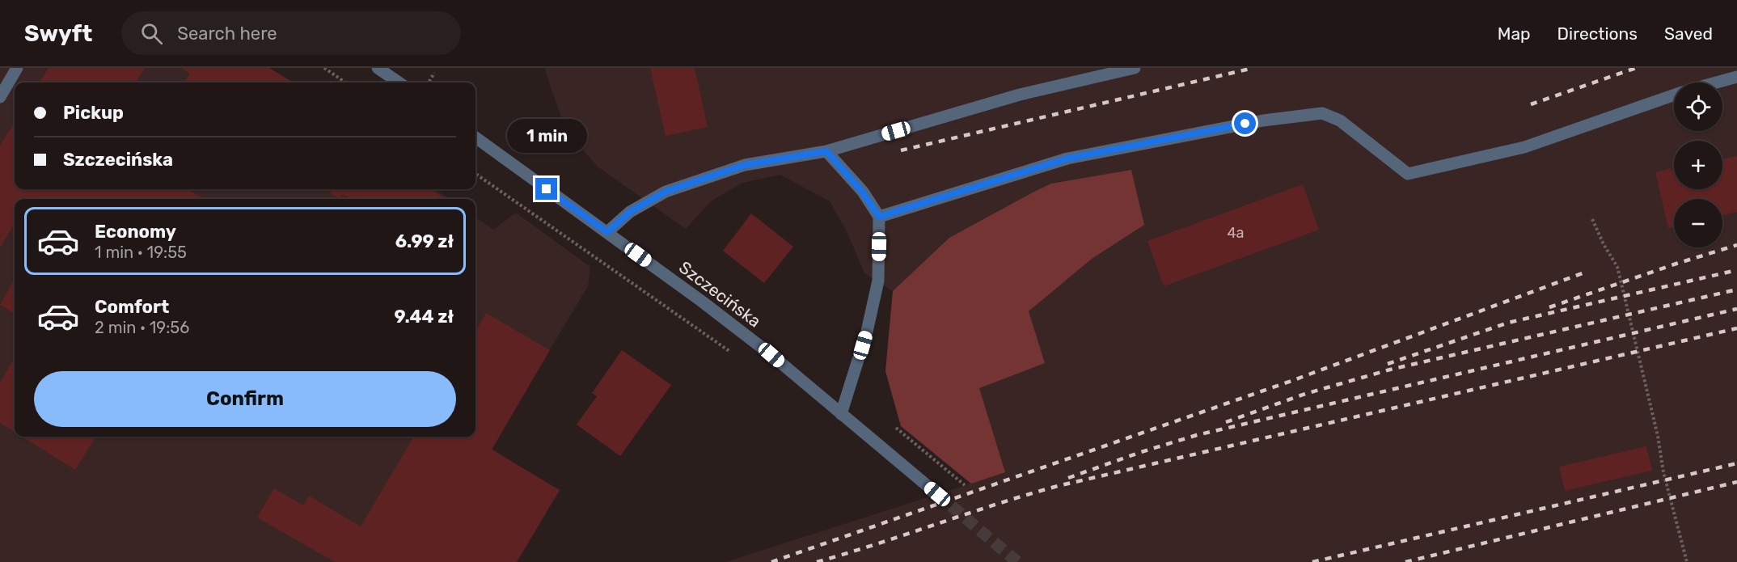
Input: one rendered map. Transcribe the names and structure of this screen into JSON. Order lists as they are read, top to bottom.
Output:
{
  "streets": {
    "street": ["Szczecińska"]
  },
  "house_numbers": ["4a"],
  "page": {
    "header": "Swyft",
    "search": "Search here",
    "nav": ["Map", "Directions", "Saved"],
    "map_buttons": ["+", "−"],
    "banner": ["Pickup", "Szczecińska"],
    "bubble": "1 min",
    "list": [
      {
        "name": "Economy",
        "note": "1 min · 19:55",
        "value": "6.99 zł"
      },
      {
        "name": "Comfort",
        "note": "2 min · 19:56",
        "value": "9.44 zł"
      }
    ],
    "buttons": "Confirm"
  }
}
